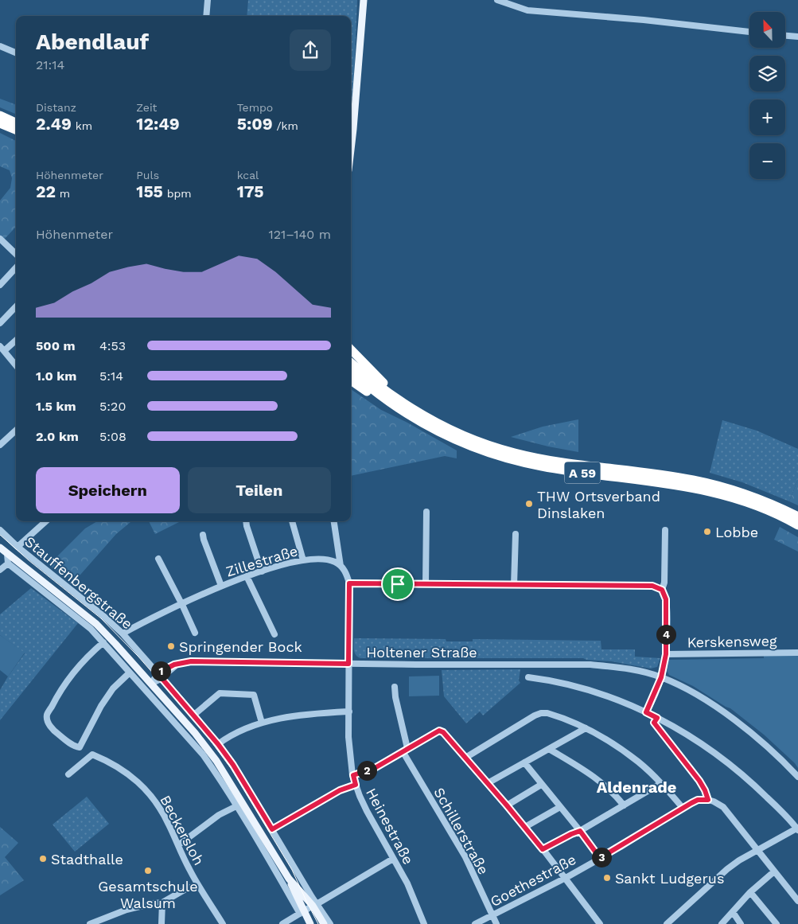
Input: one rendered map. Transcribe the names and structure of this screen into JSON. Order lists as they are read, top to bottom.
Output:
{
  "streets": {
    "highway": ["A 59"],
    "street": [
      "Zillestraße",
      "Stauffenbergstraße",
      "Kerskensweg",
      "Holtener Straße",
      "Heinestraße",
      "Beckersloh",
      "Schillerstraße",
      "Goethestraße"
    ]
  },
  "crossings": [
    ["Zillestraße", "Stauffenbergstraße"],
    ["Stauffenbergstraße", "Holtener Straße"],
    ["Holtener Straße", "Heinestraße"],
    ["Schillerstraße", "Goethestraße"]
  ],
  "districts": ["Aldenrade"],
  "places": [
    "THW Ortsverband Dinslaken",
    "Lobbe",
    "Springender Bock",
    "Stadthalle",
    "Gesamtschule Walsum",
    "Sankt Ludgerus"
  ],
  "north": "top",
  "page": {
    "map_buttons": ["+", "−"],
    "heading": ["Abendlauf", "21:14"],
    "stats": [
      ["Distanz", "2.49 km"],
      ["Zeit", "12:49"],
      ["Tempo", "5:09 /km"],
      ["Höhenmeter", "22 m"],
      ["Puls", "155 bpm"],
      ["kcal", "175"]
    ],
    "chart": ["Höhenmeter", "121–140 m"],
    "list": [
      {
        "name": "500 m",
        "note": "4:53"
      },
      {
        "name": "1.0 km",
        "note": "5:14"
      },
      {
        "name": "1.5 km",
        "note": "5:20"
      },
      {
        "name": "2.0 km",
        "note": "5:08"
      }
    ],
    "buttons": ["Speichern", "Teilen"],
    "pins": [
      "4",
      "1",
      "2",
      "3"
    ]
  }
}
